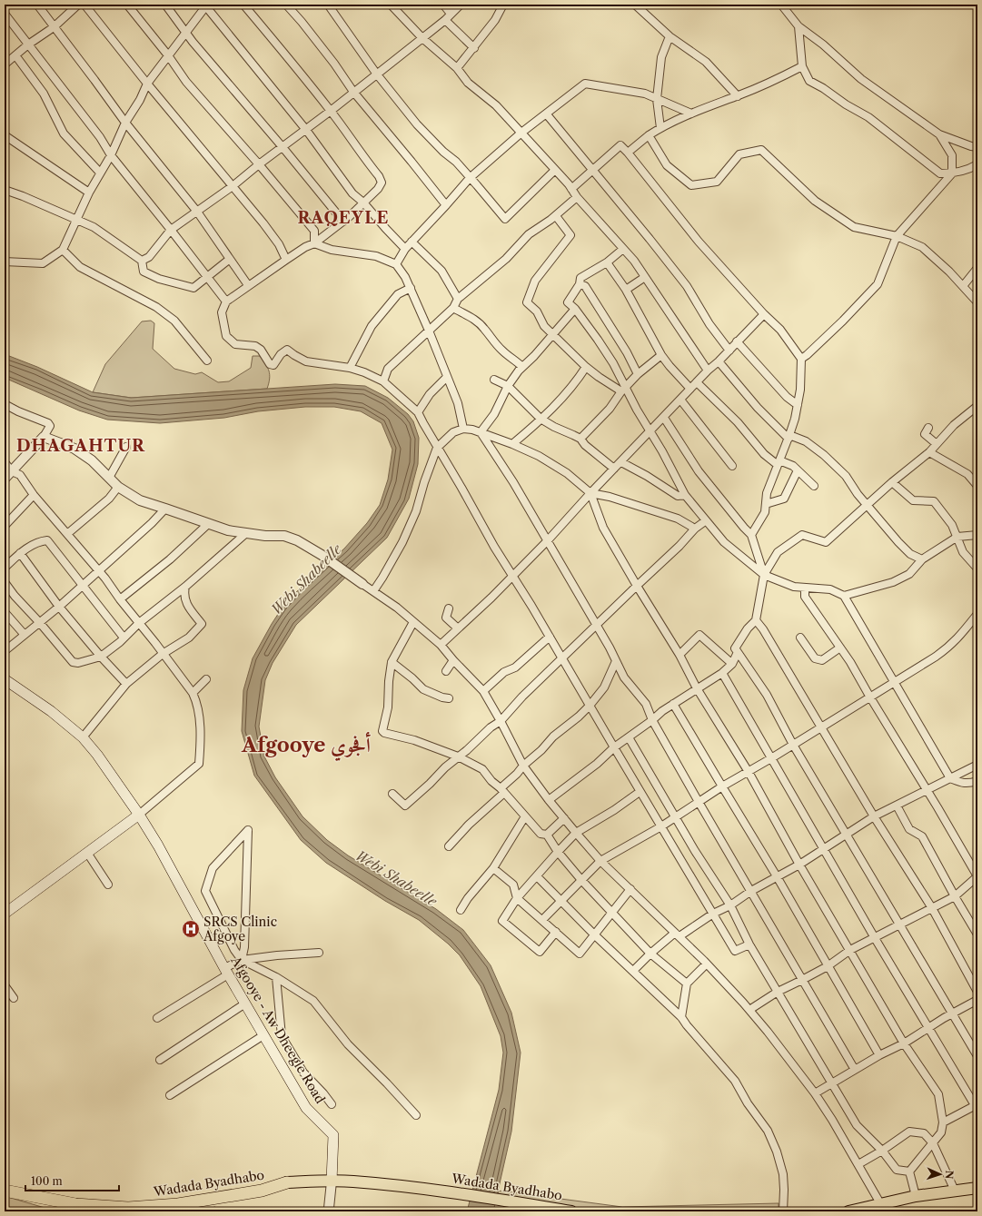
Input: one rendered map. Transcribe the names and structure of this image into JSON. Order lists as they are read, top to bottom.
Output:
{
  "streets": {
    "highway": ["Wadada Byadhabo"],
    "main road": ["Afgooye - Aw Dheegle Road"]
  },
  "crossings": [
    ["Afgooye - Aw Dheegle Road", "Wadada Byadhabo"]
  ],
  "districts": ["RAQEYLE", "DHAGAHTUR", "Afgooye أفجوي"],
  "water": ["Webi Shabeelle"],
  "places": {
    "hospital": ["SRCS Clinic Afgoye"]
  },
  "scale_bar": "100 m",
  "north": "right"
}
